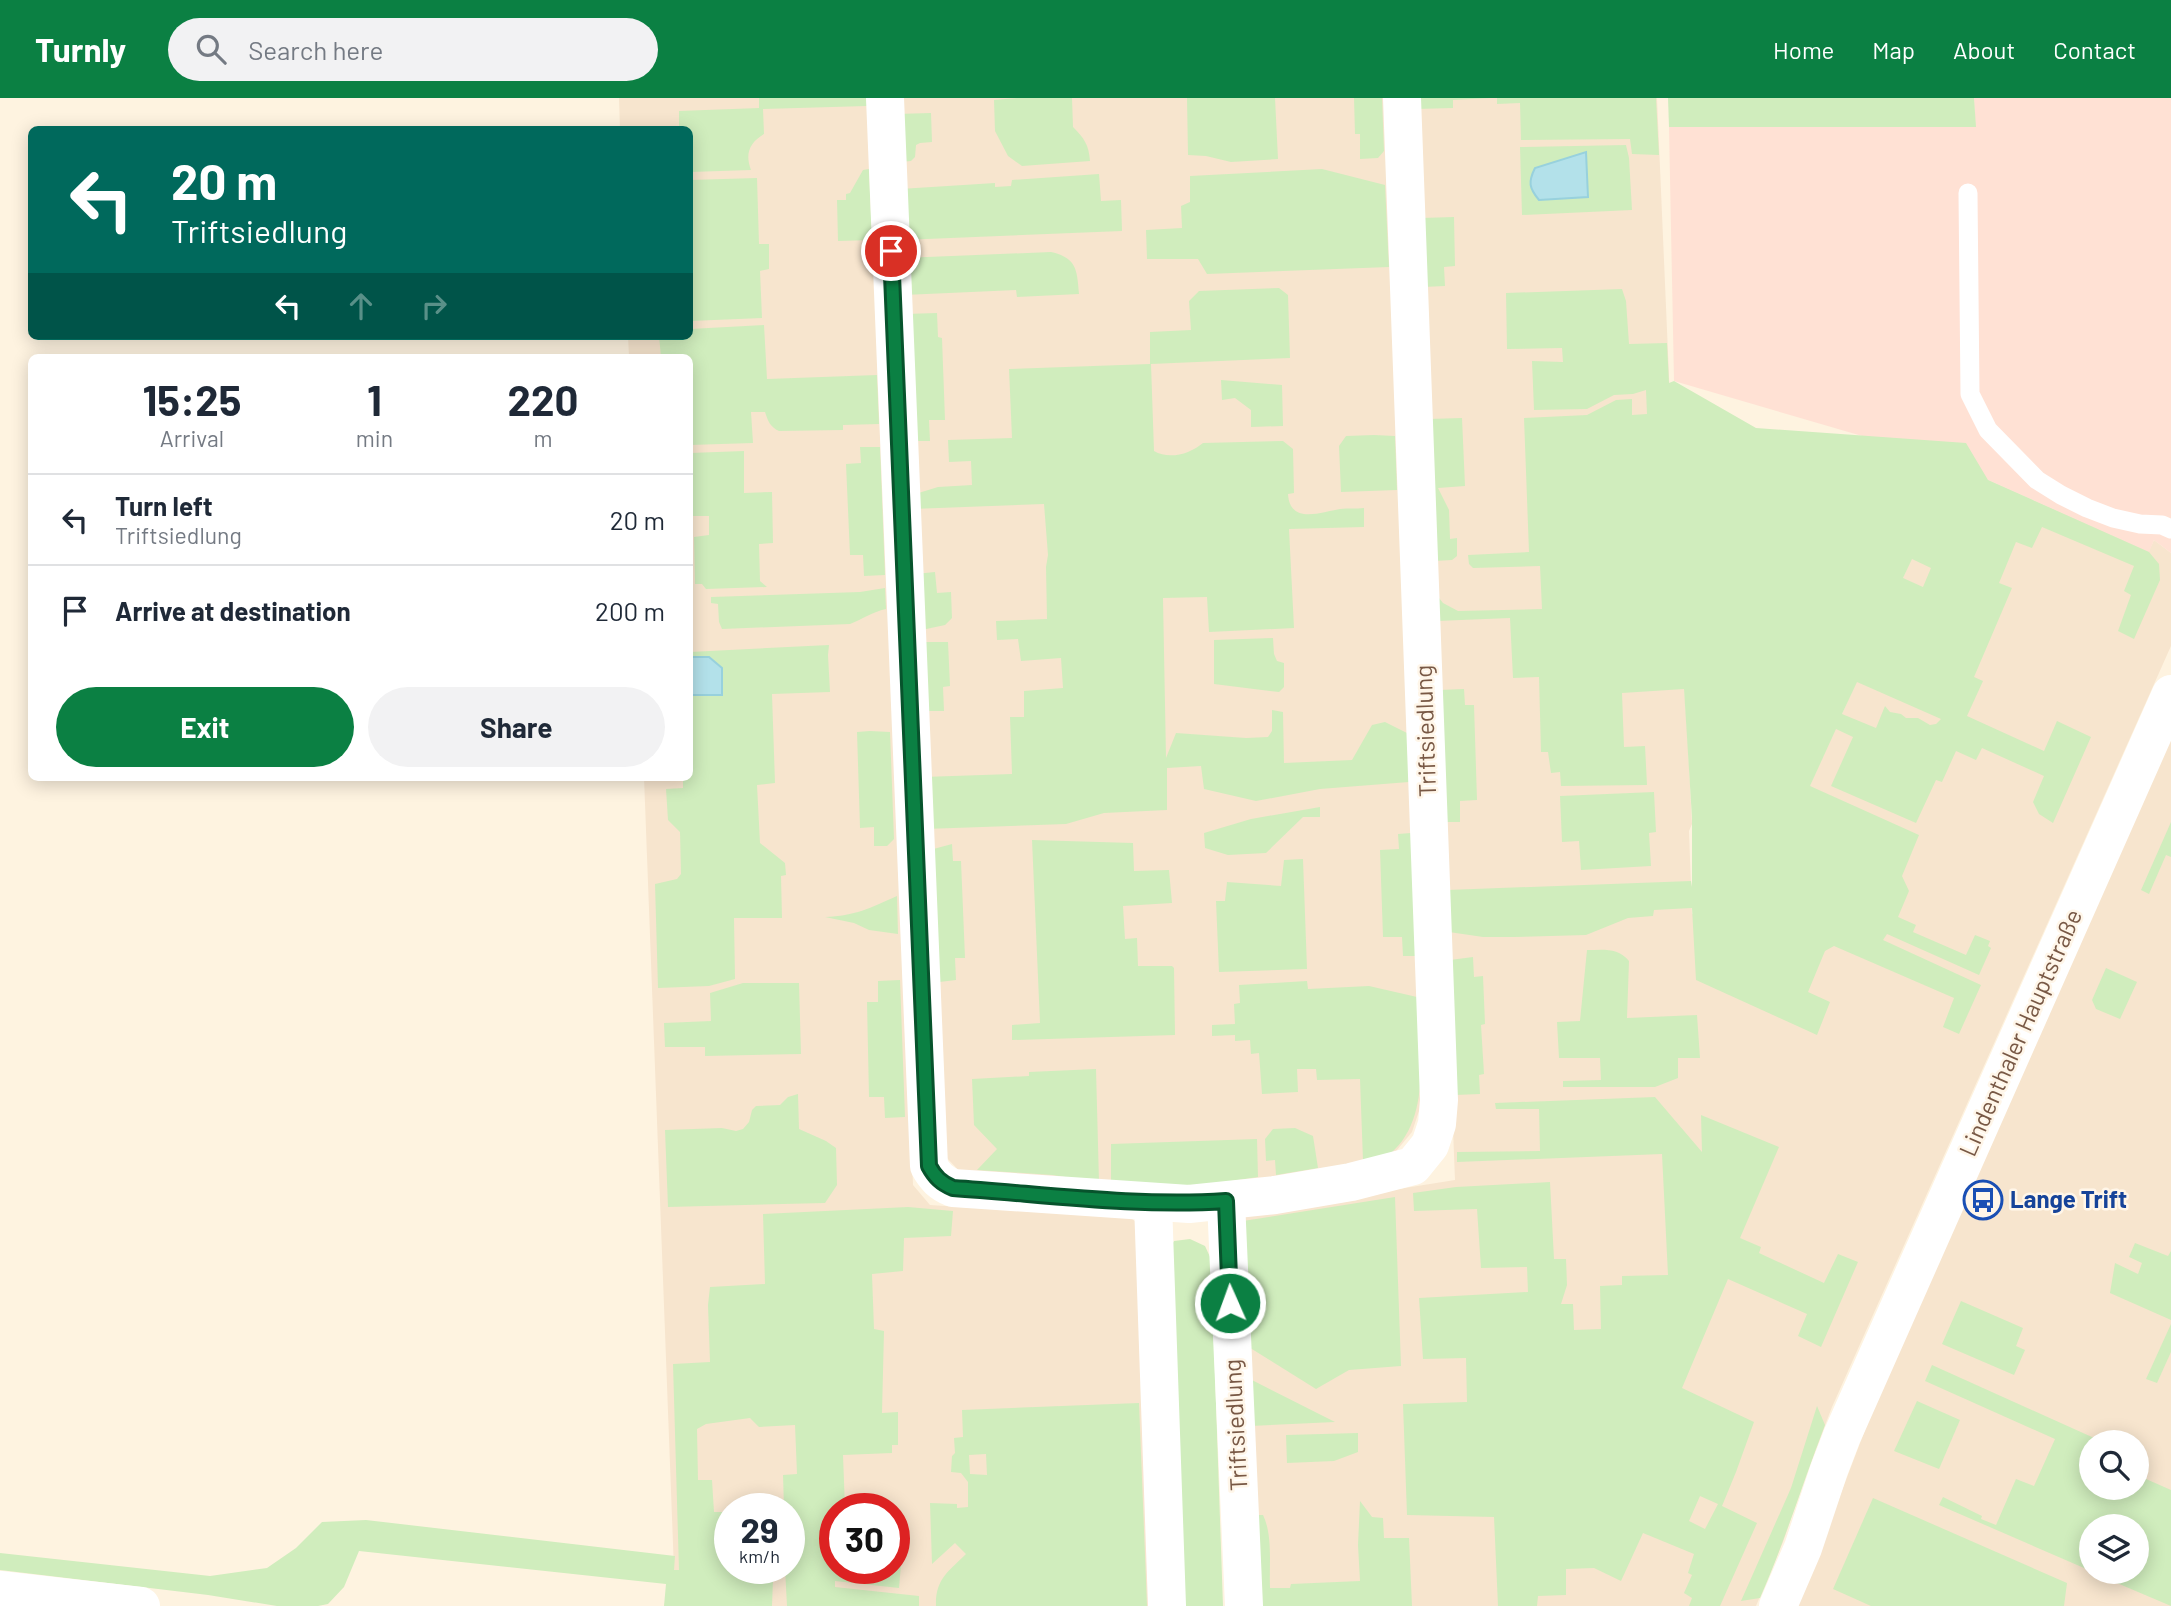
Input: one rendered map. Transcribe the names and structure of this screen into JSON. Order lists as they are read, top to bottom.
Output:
{
  "streets": {
    "street": ["Triftsiedlung", "Lindenthaler Hauptstraße"]
  },
  "places": {
    "bus stop": ["Lange Trift"]
  },
  "page": {
    "header": "Turnly",
    "search": "Search here",
    "nav": [
      "Home",
      "Map",
      "About",
      "Contact"
    ],
    "turn": ["20 m", "Triftsiedlung"],
    "eta": [
      "15:25",
      "Arrival",
      "1",
      "min",
      "220",
      "m"
    ],
    "list": [
      {
        "name": "Turn left",
        "note": "Triftsiedlung",
        "value": "20 m"
      },
      {
        "name": "Arrive at destination",
        "value": "200 m"
      }
    ],
    "buttons": ["Exit", "Share"],
    "speed": "29 km/h",
    "limit": "30"
  }
}
